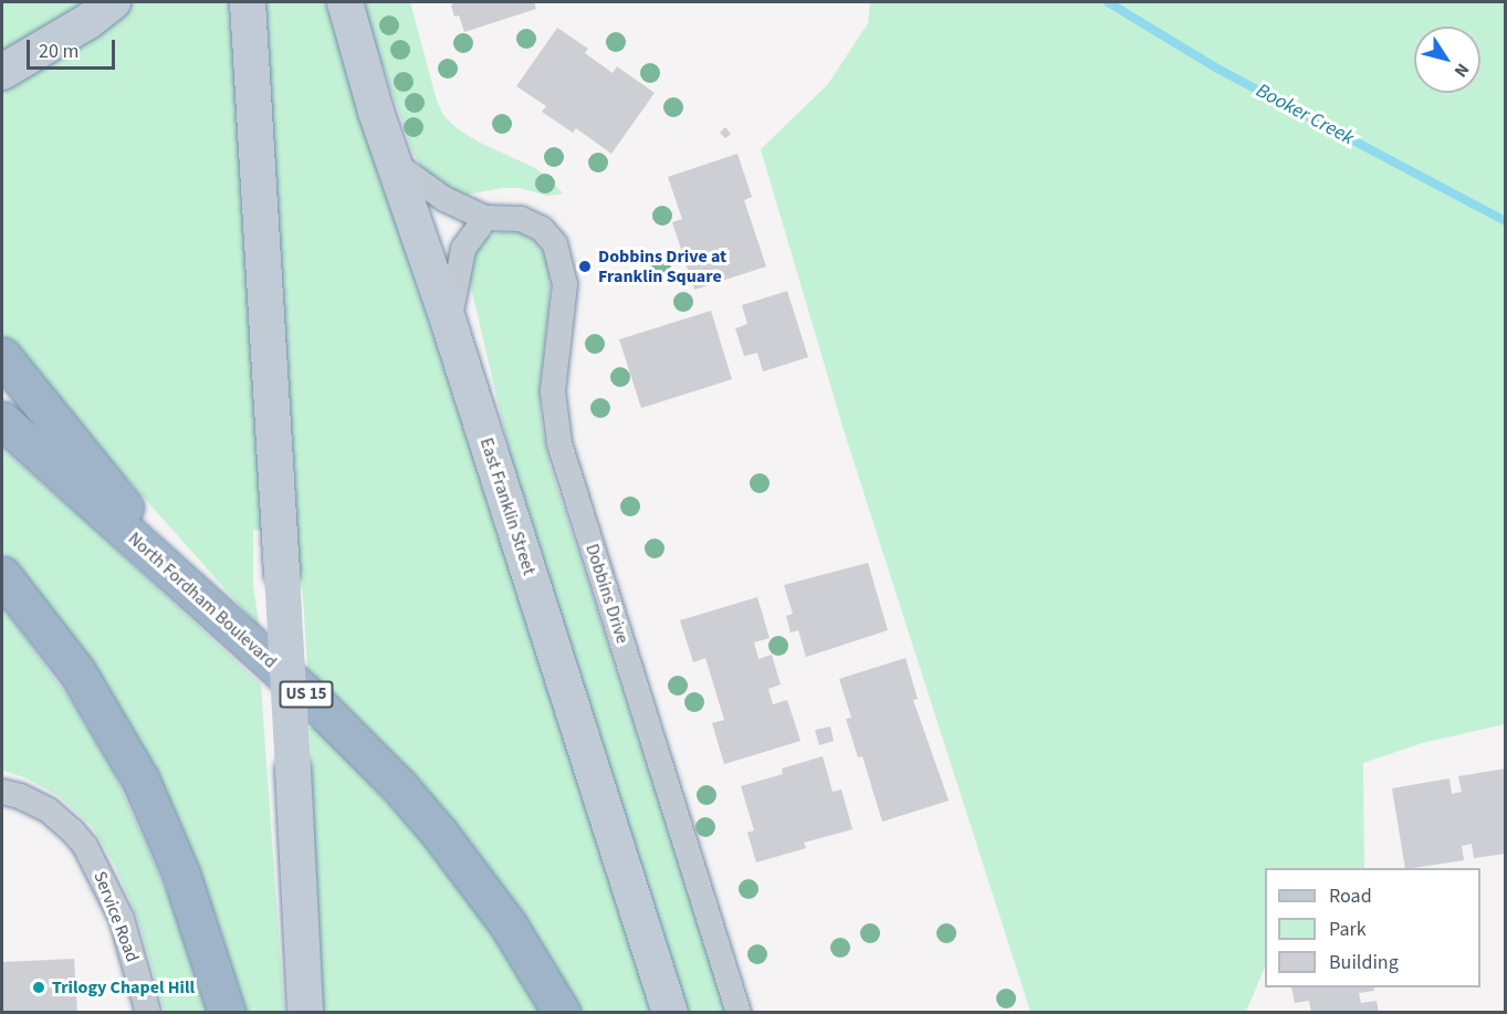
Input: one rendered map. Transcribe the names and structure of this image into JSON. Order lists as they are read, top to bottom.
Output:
{
  "streets": {
    "highway": ["North Fordham Boulevard", "US 15"],
    "main road": ["East Franklin Street"],
    "street": ["Dobbins Drive", "Service Road"]
  },
  "crossings": [
    ["East Franklin Street", "Dobbins Drive"]
  ],
  "water": ["Booker Creek"],
  "places": ["Dobbins Drive at Franklin Square", "Trilogy Chapel Hill"],
  "legend": ["Road", "Park", "Building"],
  "scale_bar": "20 m",
  "north": "bottom right"
}
